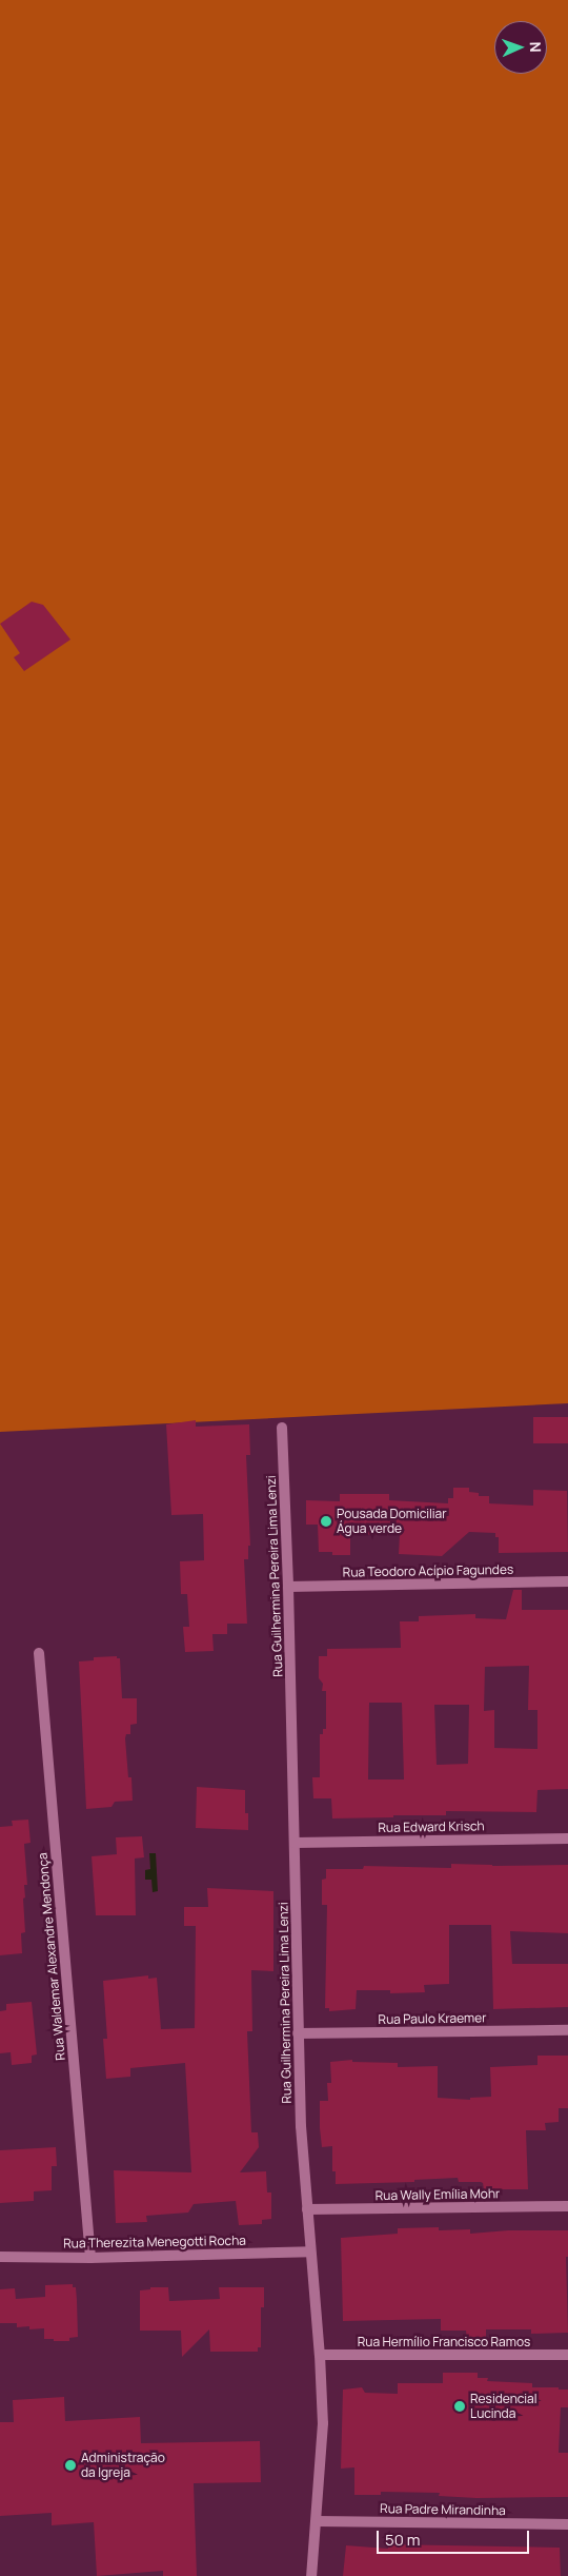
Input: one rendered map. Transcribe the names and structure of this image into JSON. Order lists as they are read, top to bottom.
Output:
{
  "streets": {
    "street": [
      "Rua Teodoro Acípio Fagundes",
      "Rua Guilhermina Pereira Lima Lenzi",
      "Rua Edward Krisch",
      "Rua Waldemar Alexandre Mendonça",
      "Rua Paulo Kraemer",
      "Rua Wally Emília Mohr",
      "Rua Therezita Menegotti Rocha",
      "Rua Hermílio Francisco Ramos",
      "Rua Padre Mirandinha"
    ]
  },
  "crossings": [
    ["Rua Teodoro Acípio Fagundes", "Rua Guilhermina Pereira Lima Lenzi"],
    ["Rua Guilhermina Pereira Lima Lenzi", "Rua Edward Krisch"],
    ["Rua Guilhermina Pereira Lima Lenzi", "Rua Paulo Kraemer"],
    ["Rua Guilhermina Pereira Lima Lenzi", "Rua Wally Emília Mohr"],
    ["Rua Guilhermina Pereira Lima Lenzi", "Rua Therezita Menegotti Rocha"],
    ["Rua Guilhermina Pereira Lima Lenzi", "Rua Hermílio Francisco Ramos"],
    ["Rua Guilhermina Pereira Lima Lenzi", "Rua Padre Mirandinha"],
    ["Rua Waldemar Alexandre Mendonça", "Rua Therezita Menegotti Rocha"]
  ],
  "places": ["Pousada Domiciliar Água verde", "Residencial Lucinda", "Administração da Igreja"],
  "scale_bar": "50 m",
  "north": "right"
}
